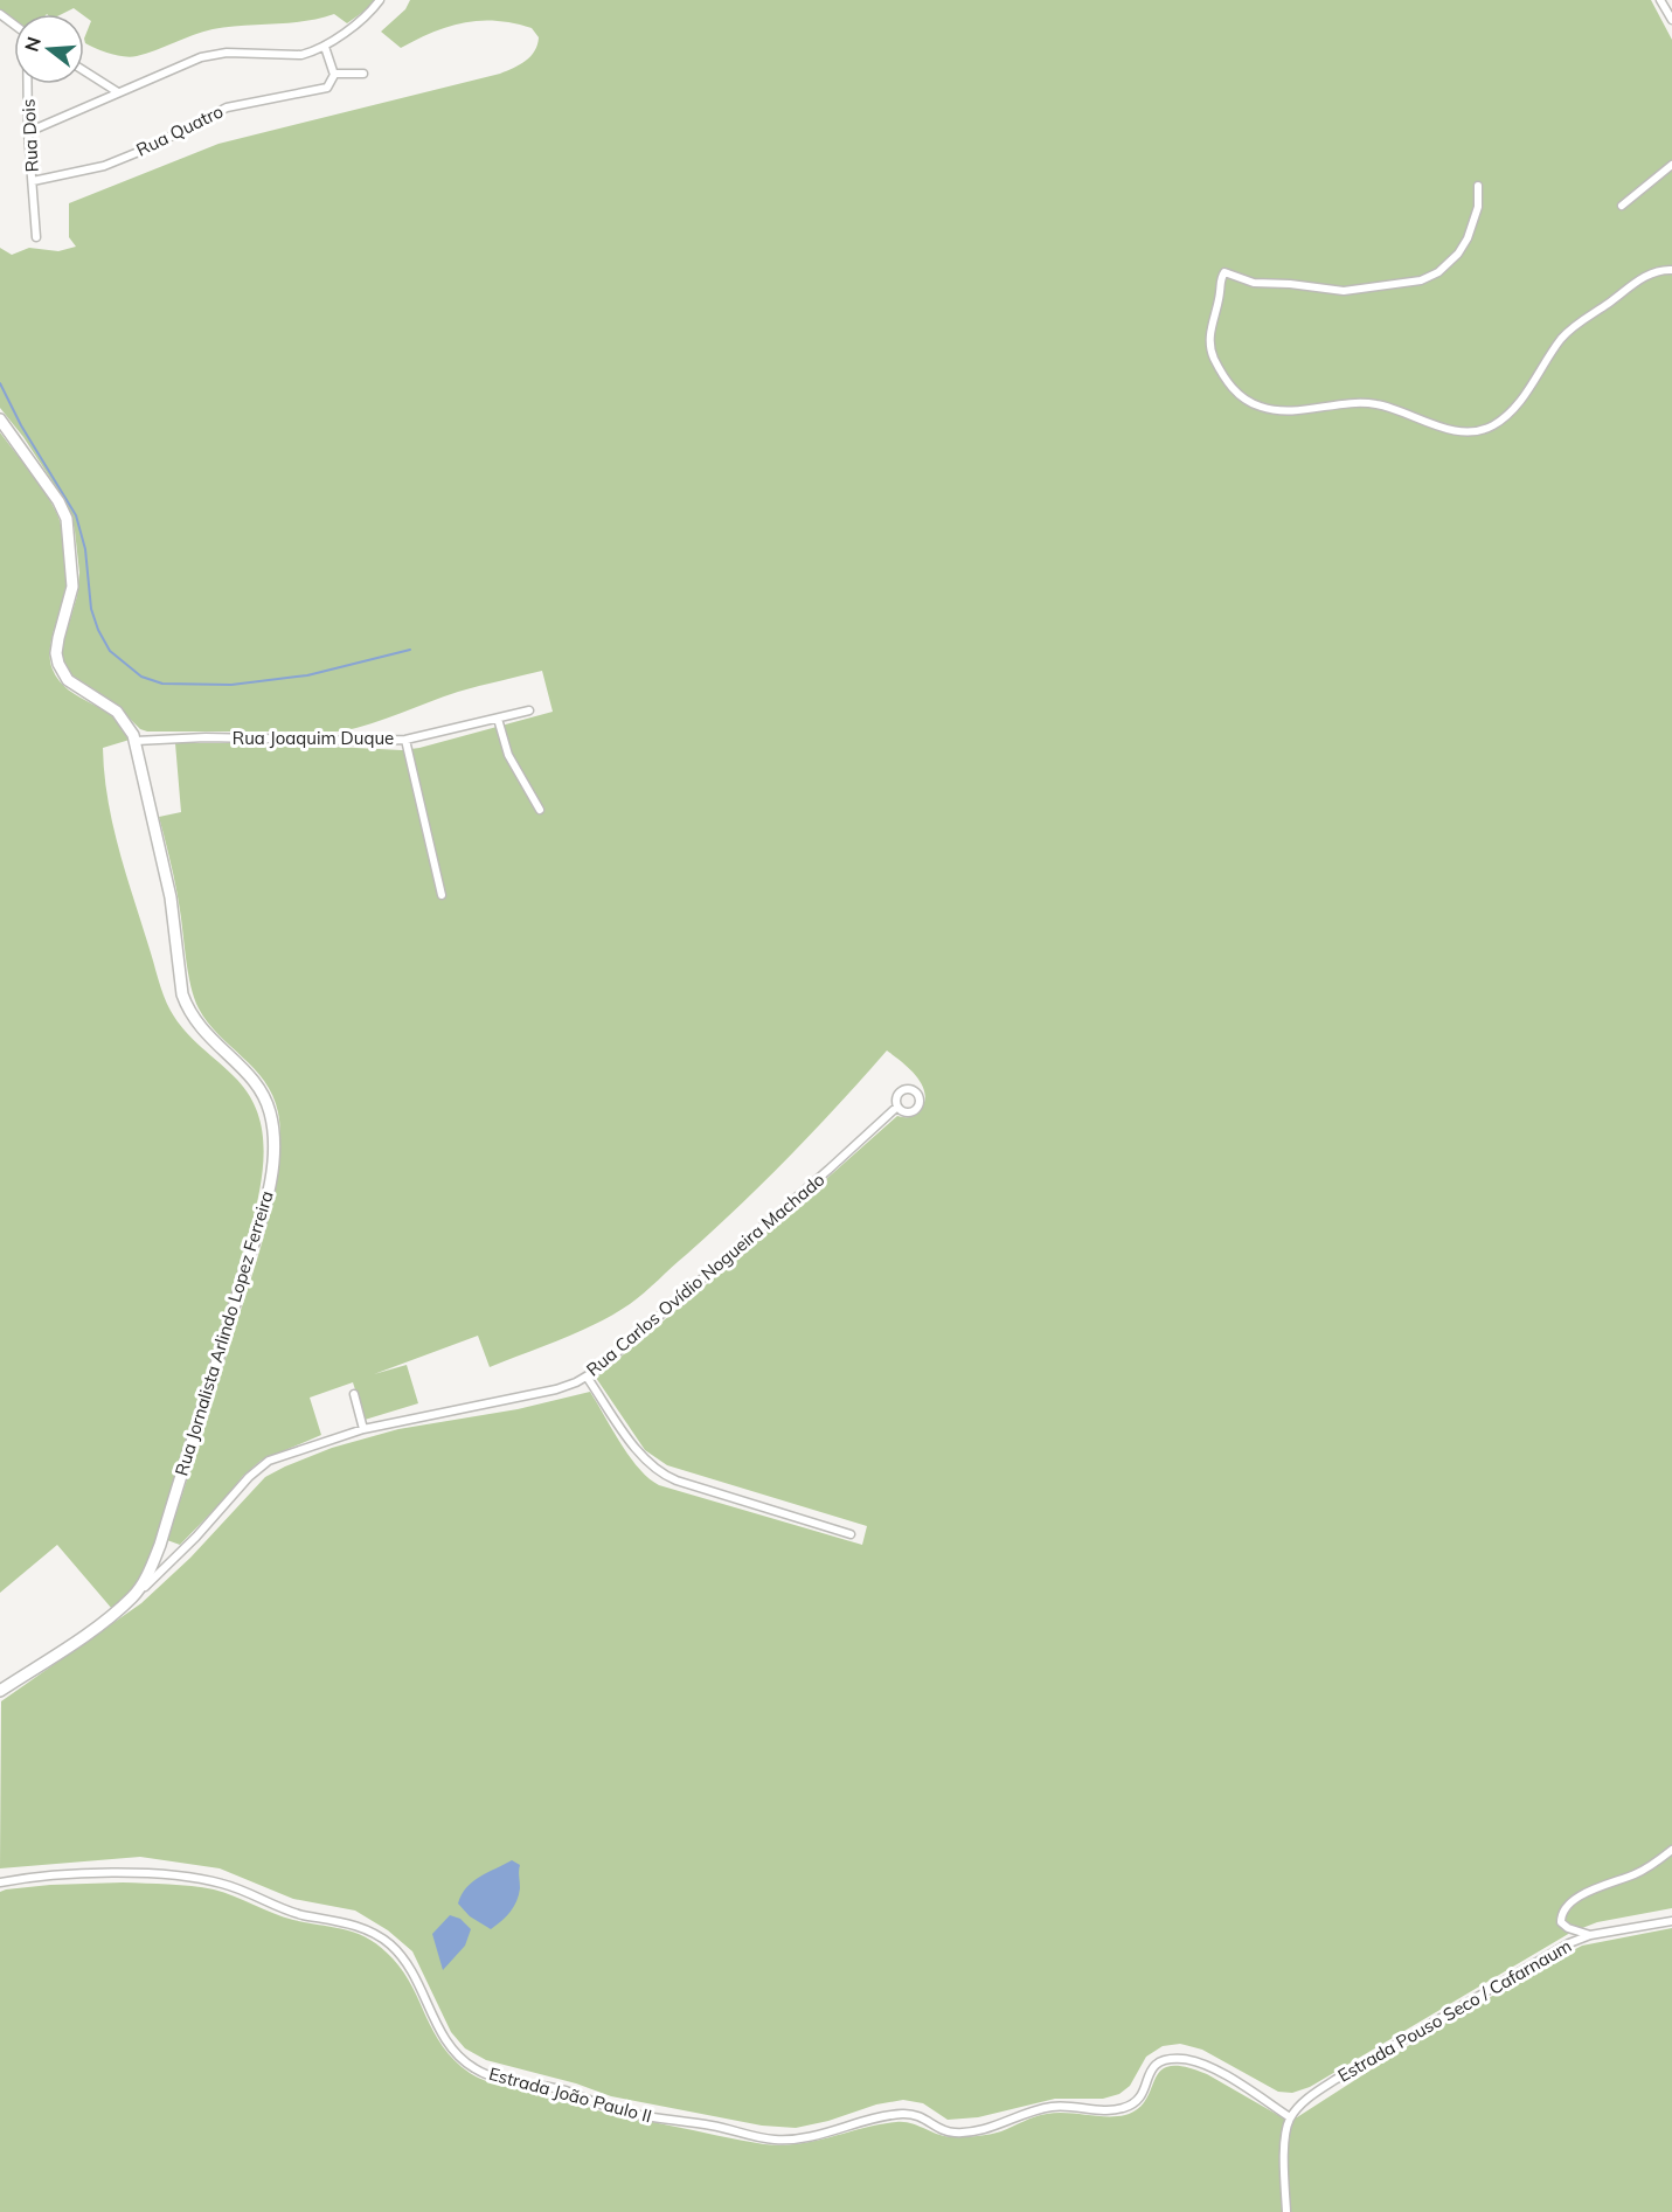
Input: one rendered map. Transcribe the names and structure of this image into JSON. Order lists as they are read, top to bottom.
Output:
{
  "streets": {
    "street": [
      "Rua Quatro",
      "Rua Dois",
      "Rua Joaquim Duque",
      "Rua Carlos Ovídio Nogueira Machado",
      "Rua Jornalista Arlindo Lopez Ferreira",
      "Estrada Pouso Seco / Cafarnaum",
      "Estrada João Paulo II"
    ]
  },
  "crossings": [
    ["Rua Quatro", "Rua Dois"],
    ["Rua Joaquim Duque", "Rua Jornalista Arlindo Lopez Ferreira"],
    ["Rua Carlos Ovídio Nogueira Machado", "Rua Jornalista Arlindo Lopez Ferreira"],
    ["Estrada Pouso Seco / Cafarnaum", "Estrada João Paulo II"]
  ],
  "north": "left"
}
